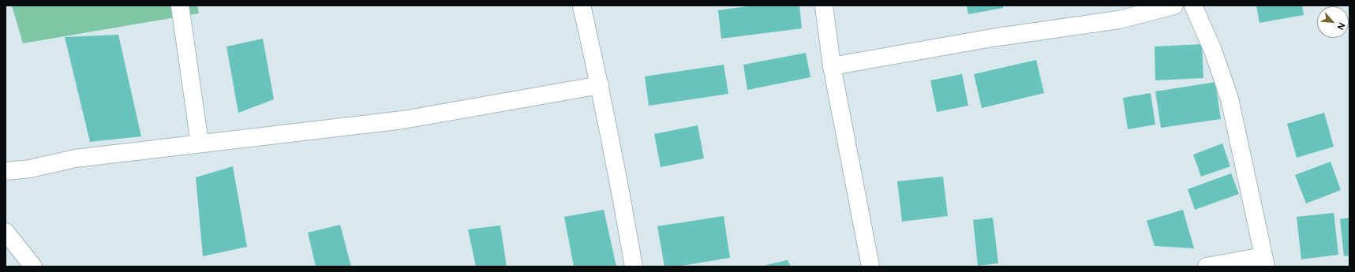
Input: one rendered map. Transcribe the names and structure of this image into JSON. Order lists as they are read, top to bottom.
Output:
{
  "north": "bottom right"
}
